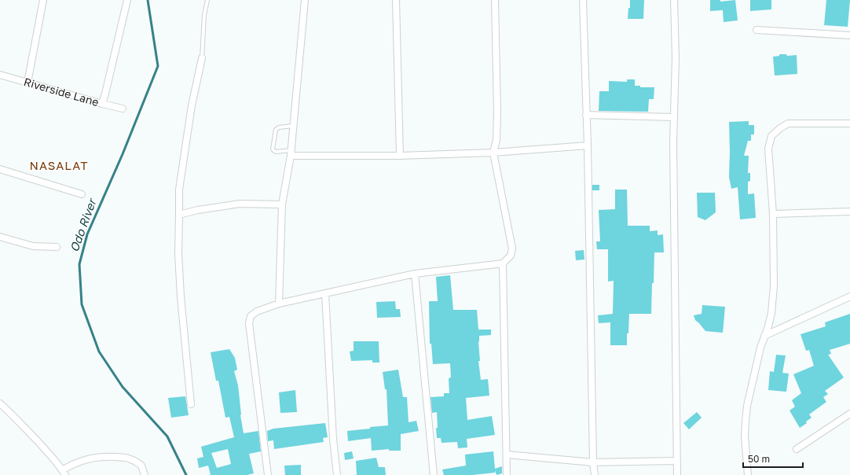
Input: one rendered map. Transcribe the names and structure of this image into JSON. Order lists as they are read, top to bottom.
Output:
{
  "streets": {
    "street": ["Riverside Lane"]
  },
  "districts": ["NASALAT"],
  "water": ["Odo River"],
  "scale_bar": "50 m"
}
